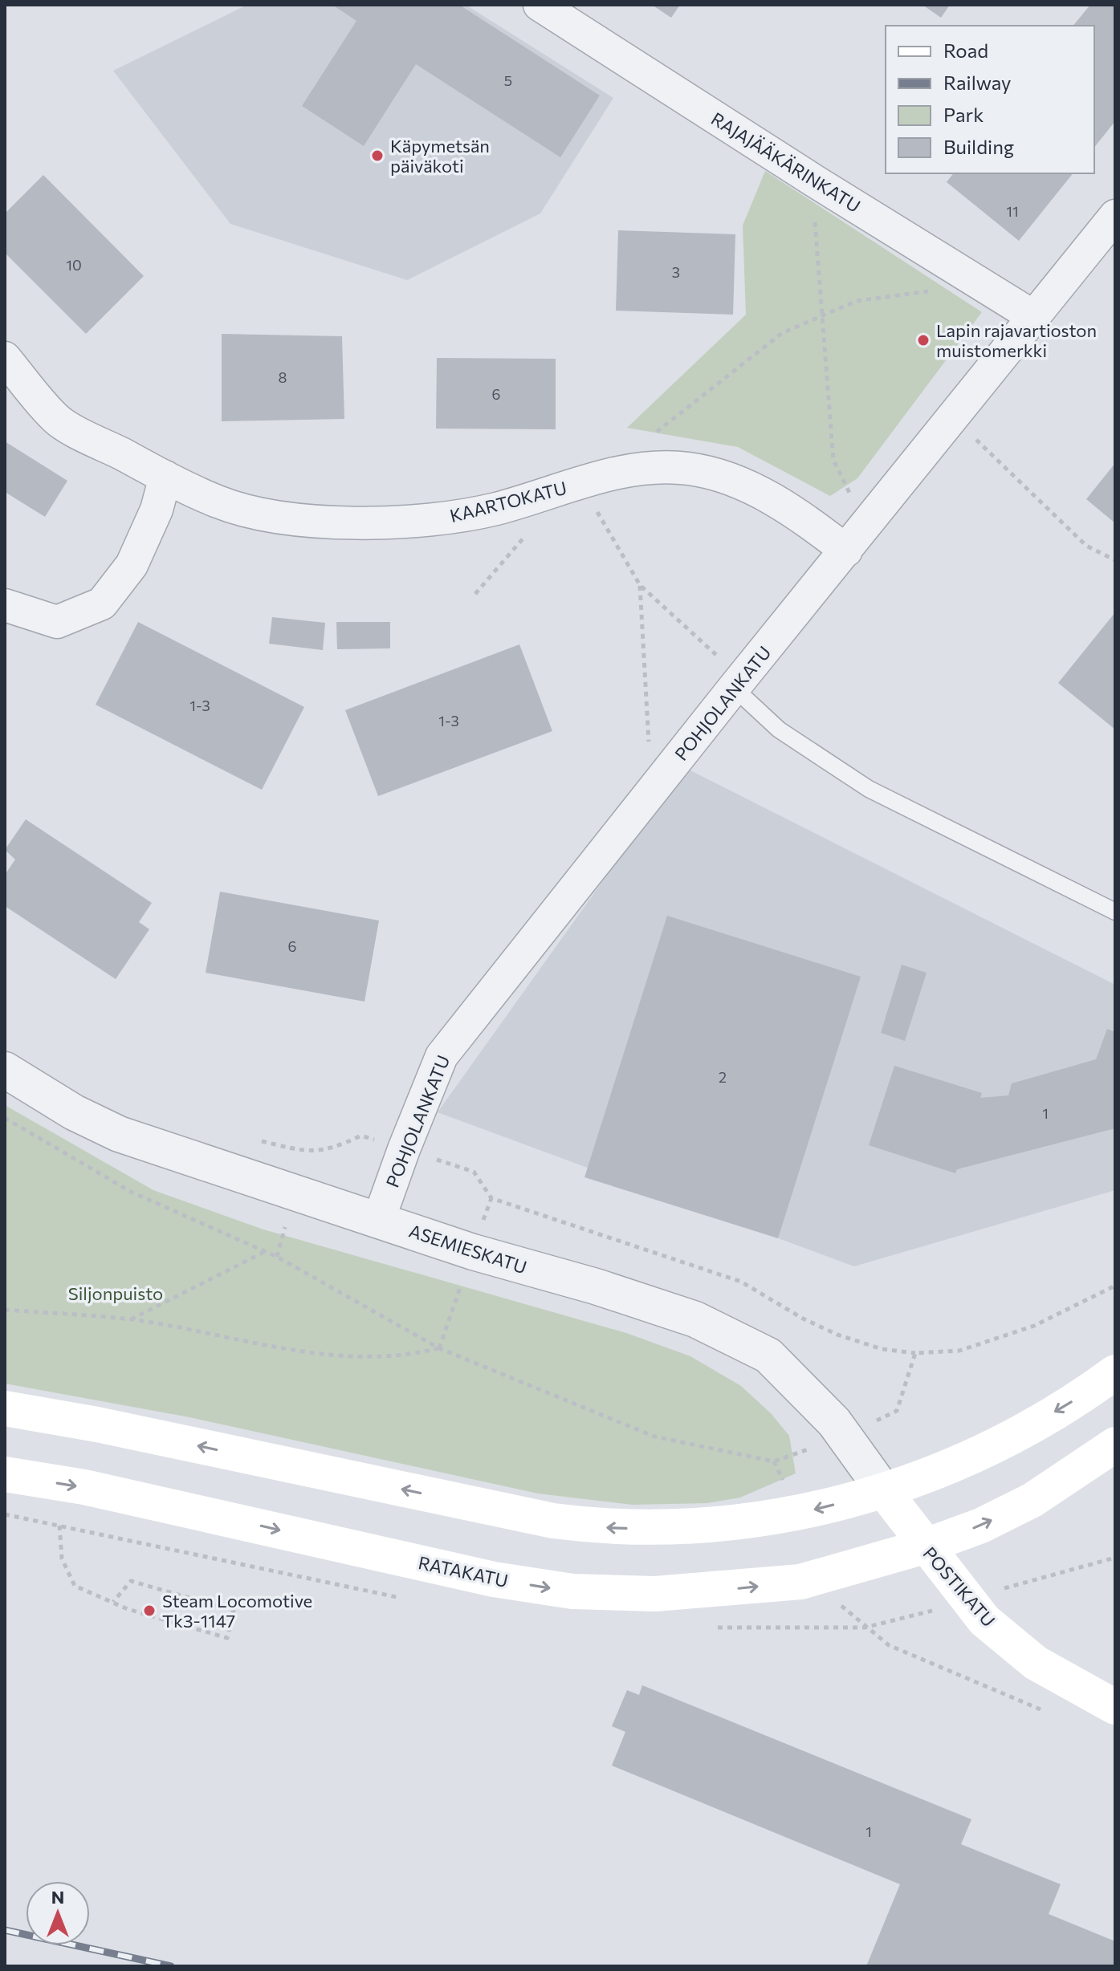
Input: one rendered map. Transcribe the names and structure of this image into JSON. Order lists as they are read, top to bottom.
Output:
{
  "streets": {
    "main road": ["RATAKATU", "POSTIKATU"],
    "street": [
      "RAJAJÄÄKÄRINKATU",
      "KAARTOKATU",
      "POHJOLANKATU",
      "ASEMIESKATU"
    ]
  },
  "crossings": [
    ["RAJAJÄÄKÄRINKATU", "POHJOLANKATU"],
    ["KAARTOKATU", "POHJOLANKATU"],
    ["POHJOLANKATU", "ASEMIESKATU"],
    ["ASEMIESKATU", "POSTIKATU"],
    ["RATAKATU", "POSTIKATU"]
  ],
  "parks": ["Siljonpuisto"],
  "places": ["Käpymetsän päiväkoti", "Lapin rajavartioston muistomerkki", "Steam Locomotive Tk3-1147"],
  "house_numbers": [
    "5",
    "11",
    "10",
    "3",
    "8",
    "6",
    "1-3",
    "1-3",
    "6",
    "2",
    "1",
    "1"
  ],
  "legend": [
    "Road",
    "Railway",
    "Park",
    "Building"
  ],
  "north": "top"
}
